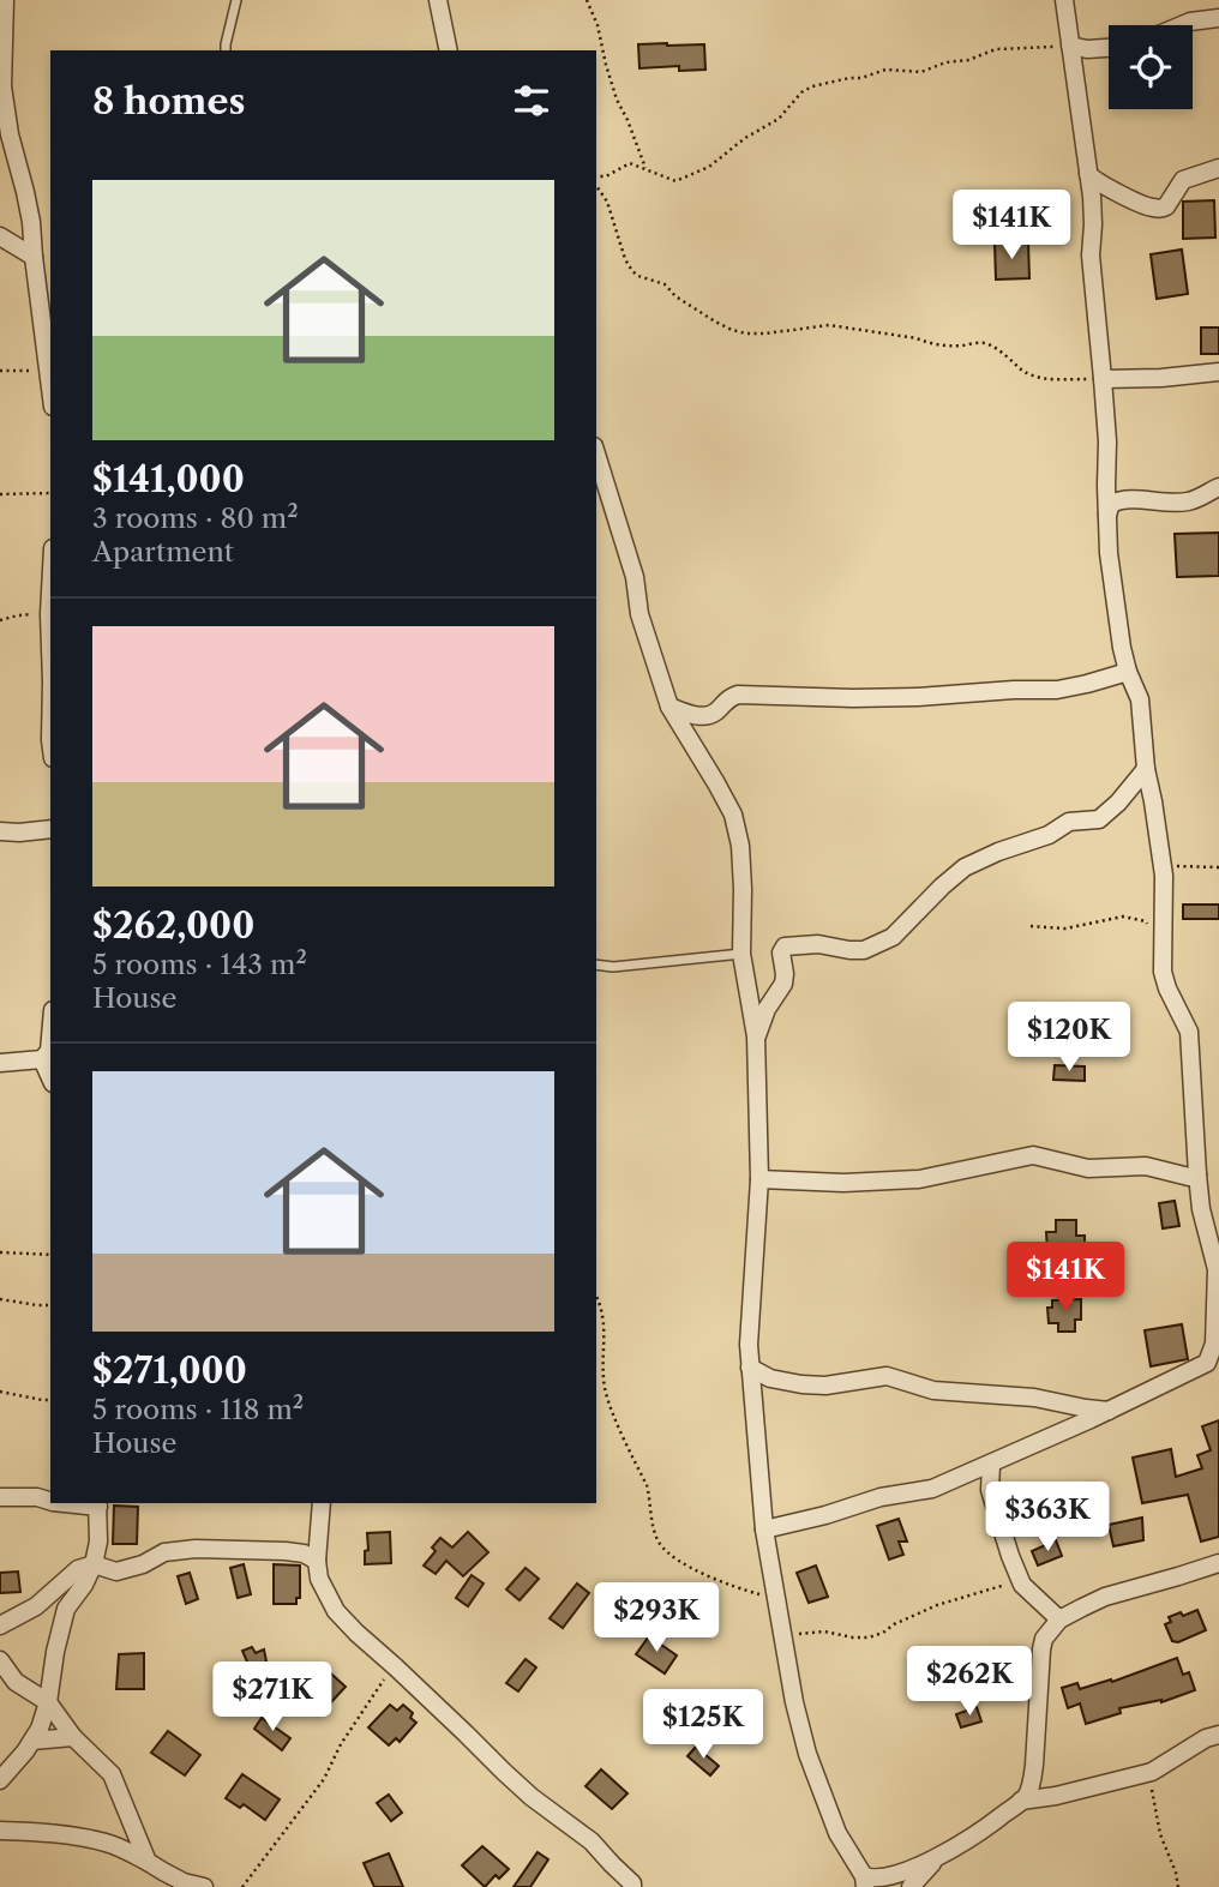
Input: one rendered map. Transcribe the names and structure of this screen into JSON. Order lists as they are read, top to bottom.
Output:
{
  "page": {
    "heading": "8 homes",
    "list": [
      {
        "name": "$141,000",
        "note": "3 rooms · 80 m² · Apartment"
      },
      {
        "name": "$262,000",
        "note": "5 rooms · 143 m² · House"
      },
      {
        "name": "$271,000",
        "note": "5 rooms · 118 m² · House"
      }
    ],
    "price": [
      "$141K",
      "$120K",
      "$141K",
      "$363K",
      "$293K",
      "$262K",
      "$271K",
      "$125K"
    ]
  }
}
